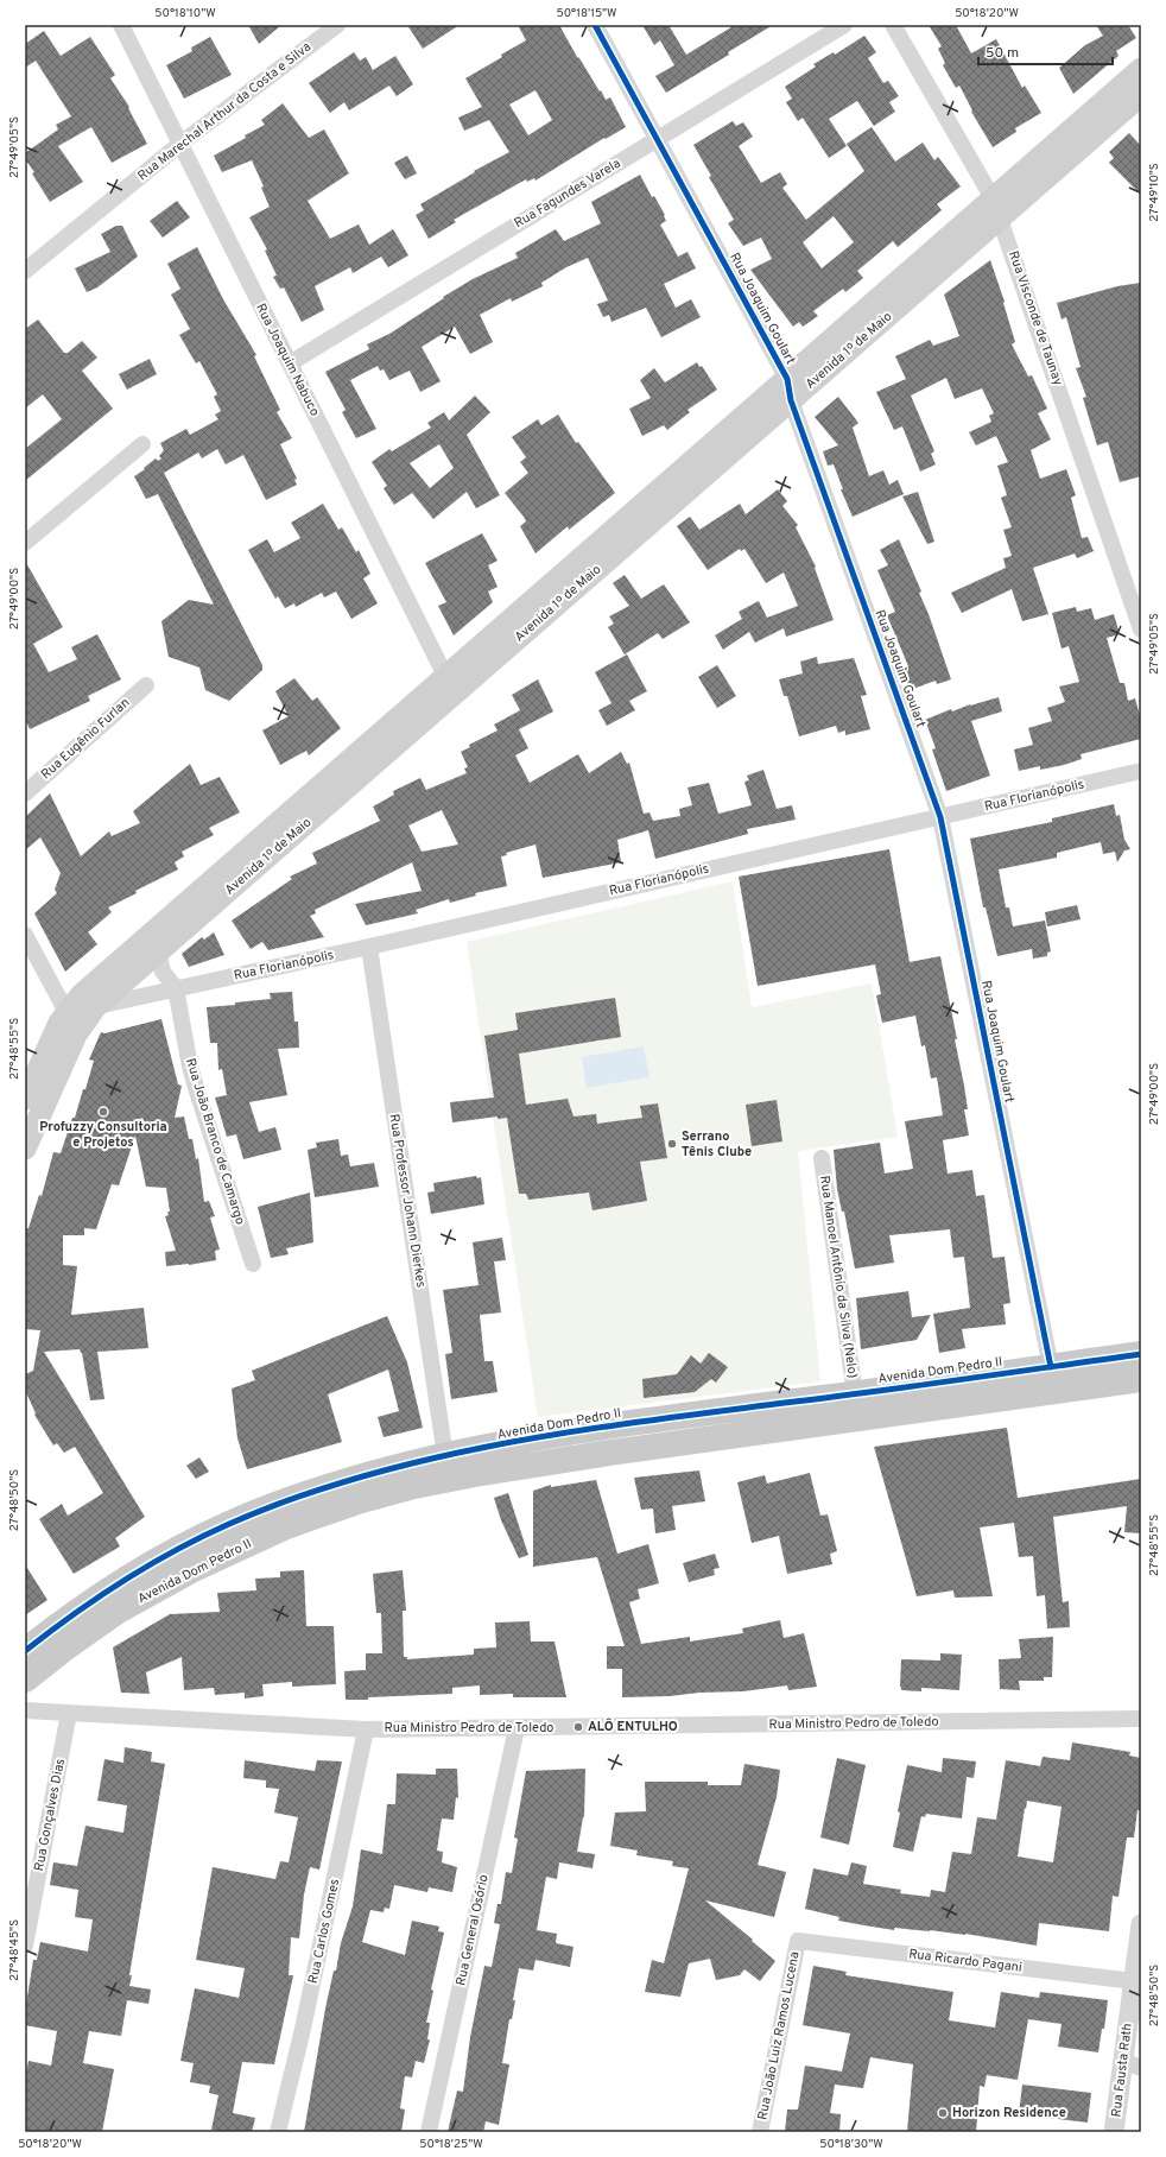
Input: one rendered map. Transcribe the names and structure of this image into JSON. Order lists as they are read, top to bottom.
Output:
{
  "streets": {
    "main road": ["Avenida 1º de Maio", "Avenida Dom Pedro II"],
    "street": [
      "Rua Marechal Arthur da Costa e Silva",
      "Rua Fagundes Varela",
      "Rua Joaquim Goulart",
      "Rua Visconde de Taunay",
      "Rua Joaquim Nabuco",
      "Rua Eugênio Furlan",
      "Rua Florianópolis",
      "Rua João Branco de Camargo",
      "Rua Professor Johann Dierkes",
      "Rua Manoel Antônio da Silva (Nelo)",
      "Rua Ministro Pedro de Toledo",
      "Rua Gonçalves Dias",
      "Rua General Osório",
      "Rua Carlos Gomes",
      "Rua Ricardo Pagani",
      "Rua João Luiz Ramos Lucena",
      "Rua Fausta Rath"
    ]
  },
  "crossings": [
    ["Rua Marechal Arthur da Costa e Silva", "Rua Joaquim Nabuco"],
    ["Rua Fagundes Varela", "Rua Joaquim Goulart"],
    ["Rua Fagundes Varela", "Rua Joaquim Nabuco"],
    ["Rua Joaquim Goulart", "Avenida 1º de Maio"],
    ["Rua Joaquim Goulart", "Rua Florianópolis"],
    ["Rua Joaquim Goulart", "Avenida Dom Pedro II"],
    ["Rua Visconde de Taunay", "Avenida 1º de Maio"],
    ["Avenida 1º de Maio", "Rua Joaquim Nabuco"],
    ["Avenida 1º de Maio", "Rua Florianópolis"],
    ["Rua Florianópolis", "Rua João Branco de Camargo"],
    ["Rua Florianópolis", "Rua Professor Johann Dierkes"],
    ["Rua Professor Johann Dierkes", "Avenida Dom Pedro II"],
    ["Rua Manoel Antônio da Silva (Nelo)", "Avenida Dom Pedro II"],
    ["Rua Ministro Pedro de Toledo", "Rua Gonçalves Dias"],
    ["Rua Ministro Pedro de Toledo", "Rua General Osório"],
    ["Rua Ministro Pedro de Toledo", "Rua Carlos Gomes"],
    ["Rua Ricardo Pagani", "Rua João Luiz Ramos Lucena"],
    ["Rua Ricardo Pagani", "Rua Fausta Rath"]
  ],
  "places": [
    "Profuzzy Consultoria e Projetos",
    "Serrano Tênis Clube",
    "ALÔ ENTULHO",
    "Horizon Residence"
  ],
  "scale_bar": "50 m",
  "coordinates": [
    "50°18'10\"W",
    "50°18'15\"W",
    "50°18'20\"W",
    "27°49'05\"S",
    "27°49'10\"S",
    "27°49'00\"S",
    "27°48'55\"S",
    "27°48'50\"S",
    "27°48'45\"S",
    "50°18'25\"W",
    "50°18'30\"W"
  ]
}
